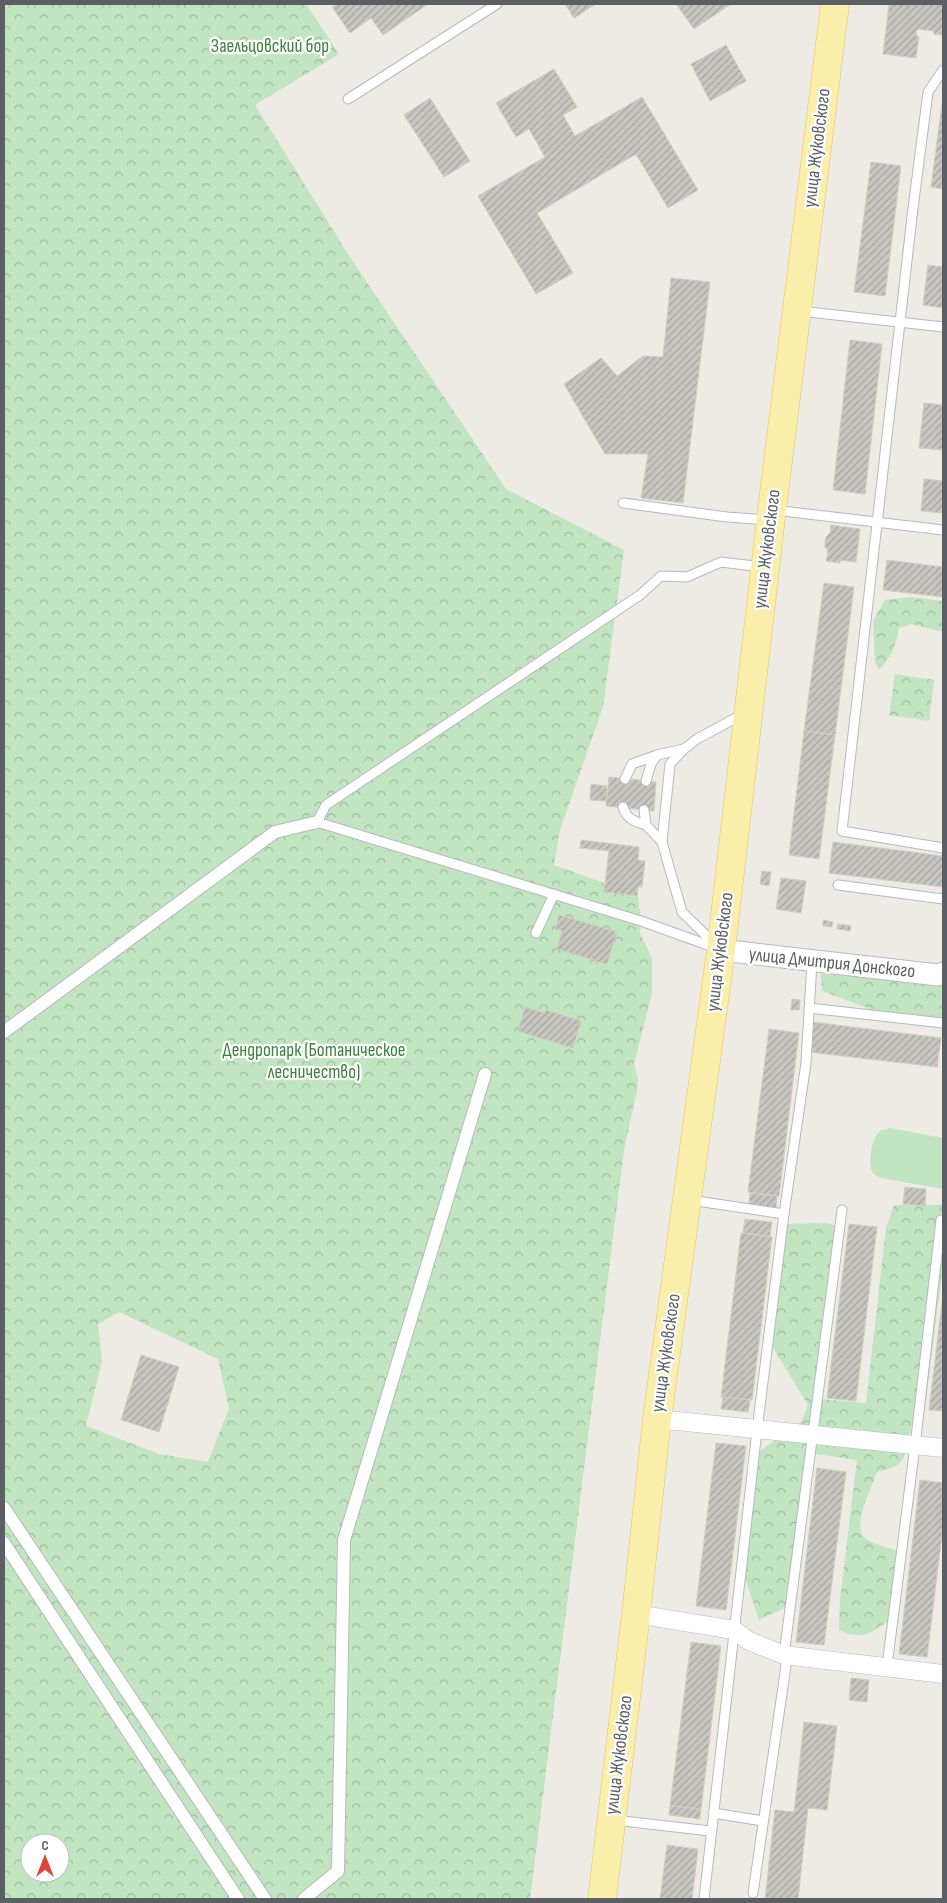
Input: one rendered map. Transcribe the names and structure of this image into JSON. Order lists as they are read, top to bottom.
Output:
{
  "streets": {
    "main road": ["улица Жуковского"],
    "street": ["улица Дмитрия Донского"]
  },
  "crossings": [
    ["улица Жуковского", "улица Дмитрия Донского"]
  ],
  "parks": ["Заельцовский бор", "Дендропарк (Ботаническое лесничество)"],
  "north": "top"
}
